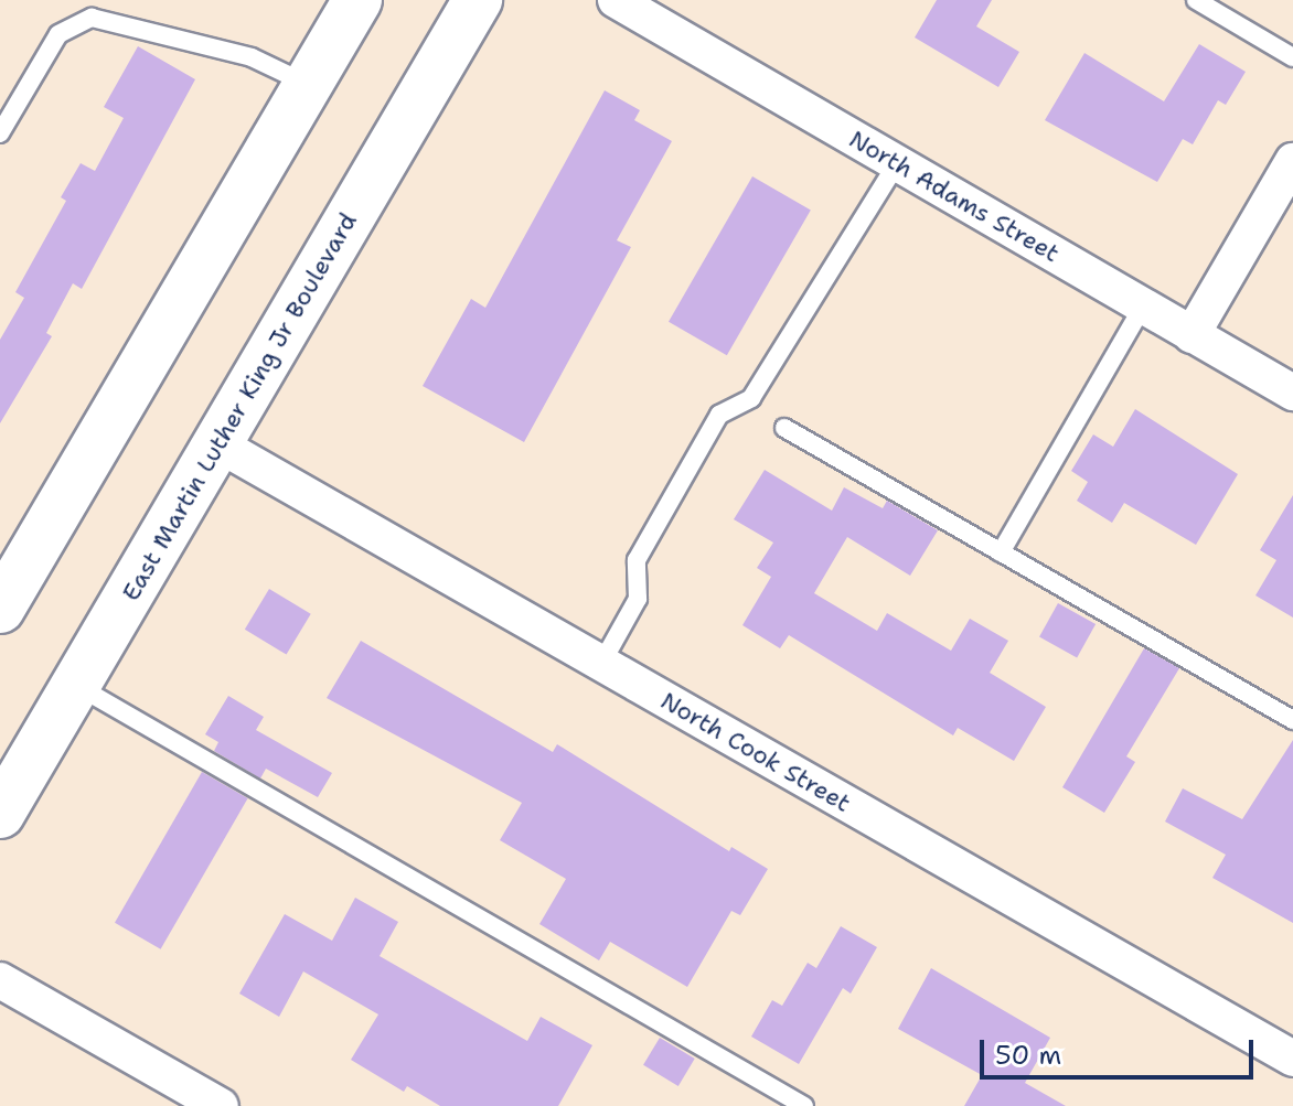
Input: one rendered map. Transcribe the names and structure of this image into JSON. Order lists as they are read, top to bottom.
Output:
{
  "streets": {
    "main road": ["East Martin Luther King Jr Boulevard"],
    "street": ["North Adams Street", "North Cook Street"]
  },
  "crossings": [
    ["East Martin Luther King Jr Boulevard", "North Cook Street"]
  ],
  "scale_bar": "50 m"
}
